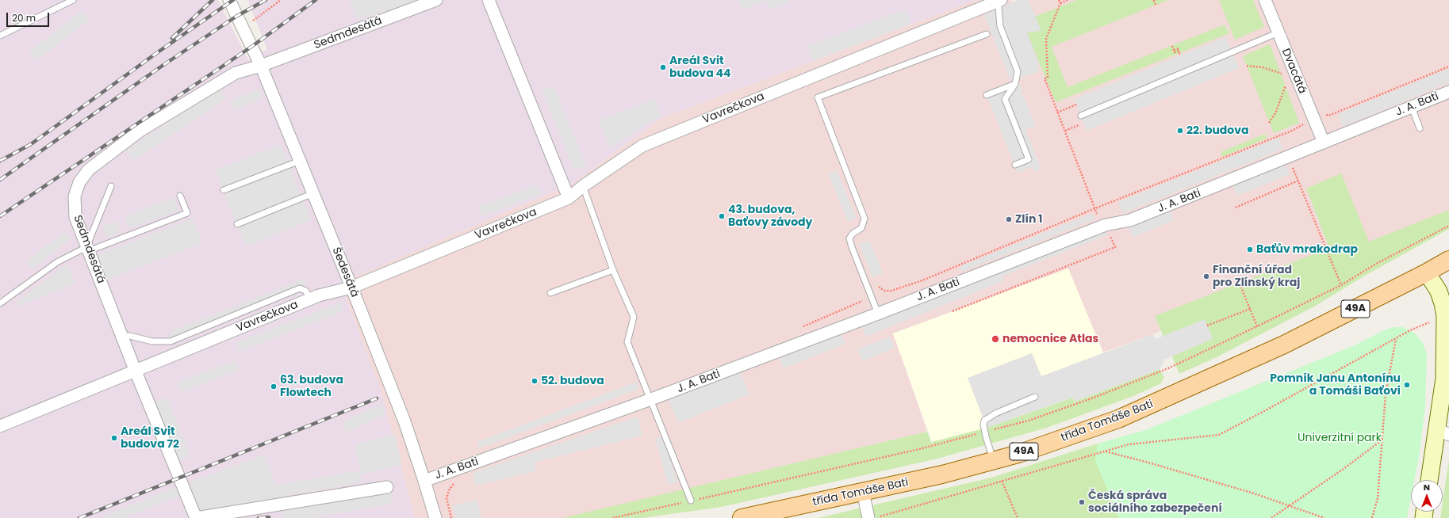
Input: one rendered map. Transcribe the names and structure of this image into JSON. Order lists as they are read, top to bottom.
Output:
{
  "streets": {
    "main road": ["49A", "třída Tomáše Bati"],
    "street": [
      "Sedmdesátá",
      "Dvacátá",
      "J. A. Bati",
      "Vavrečkova",
      "Šedesátá"
    ]
  },
  "crossings": [
    ["Sedmdesátá", "Vavrečkova"],
    ["Sedmdesátá", "Šedesátá"],
    ["Dvacátá", "J. A. Bati"],
    ["J. A. Bati", "Šedesátá"],
    ["Vavrečkova", "Šedesátá"],
    ["49A", "třída Tomáše Bati"]
  ],
  "parks": ["Univerzitní park"],
  "places": [
    "Areál Svit budova 44",
    "22. budova",
    "43. budova, Baťovy závody",
    "Zlín 1",
    "Baťův mrakodrap",
    "Finanční úřad pro Zlínský kraj",
    "nemocnice Atlas",
    "52. budova",
    "Pomník Janu Antonínu a Tomáši Baťovi",
    "63. budova Flowtech",
    "Areál Svit budova 72",
    "Česká správa sociálního zabezpečení"
  ],
  "scale_bar": "20 m",
  "north": "top"
}
